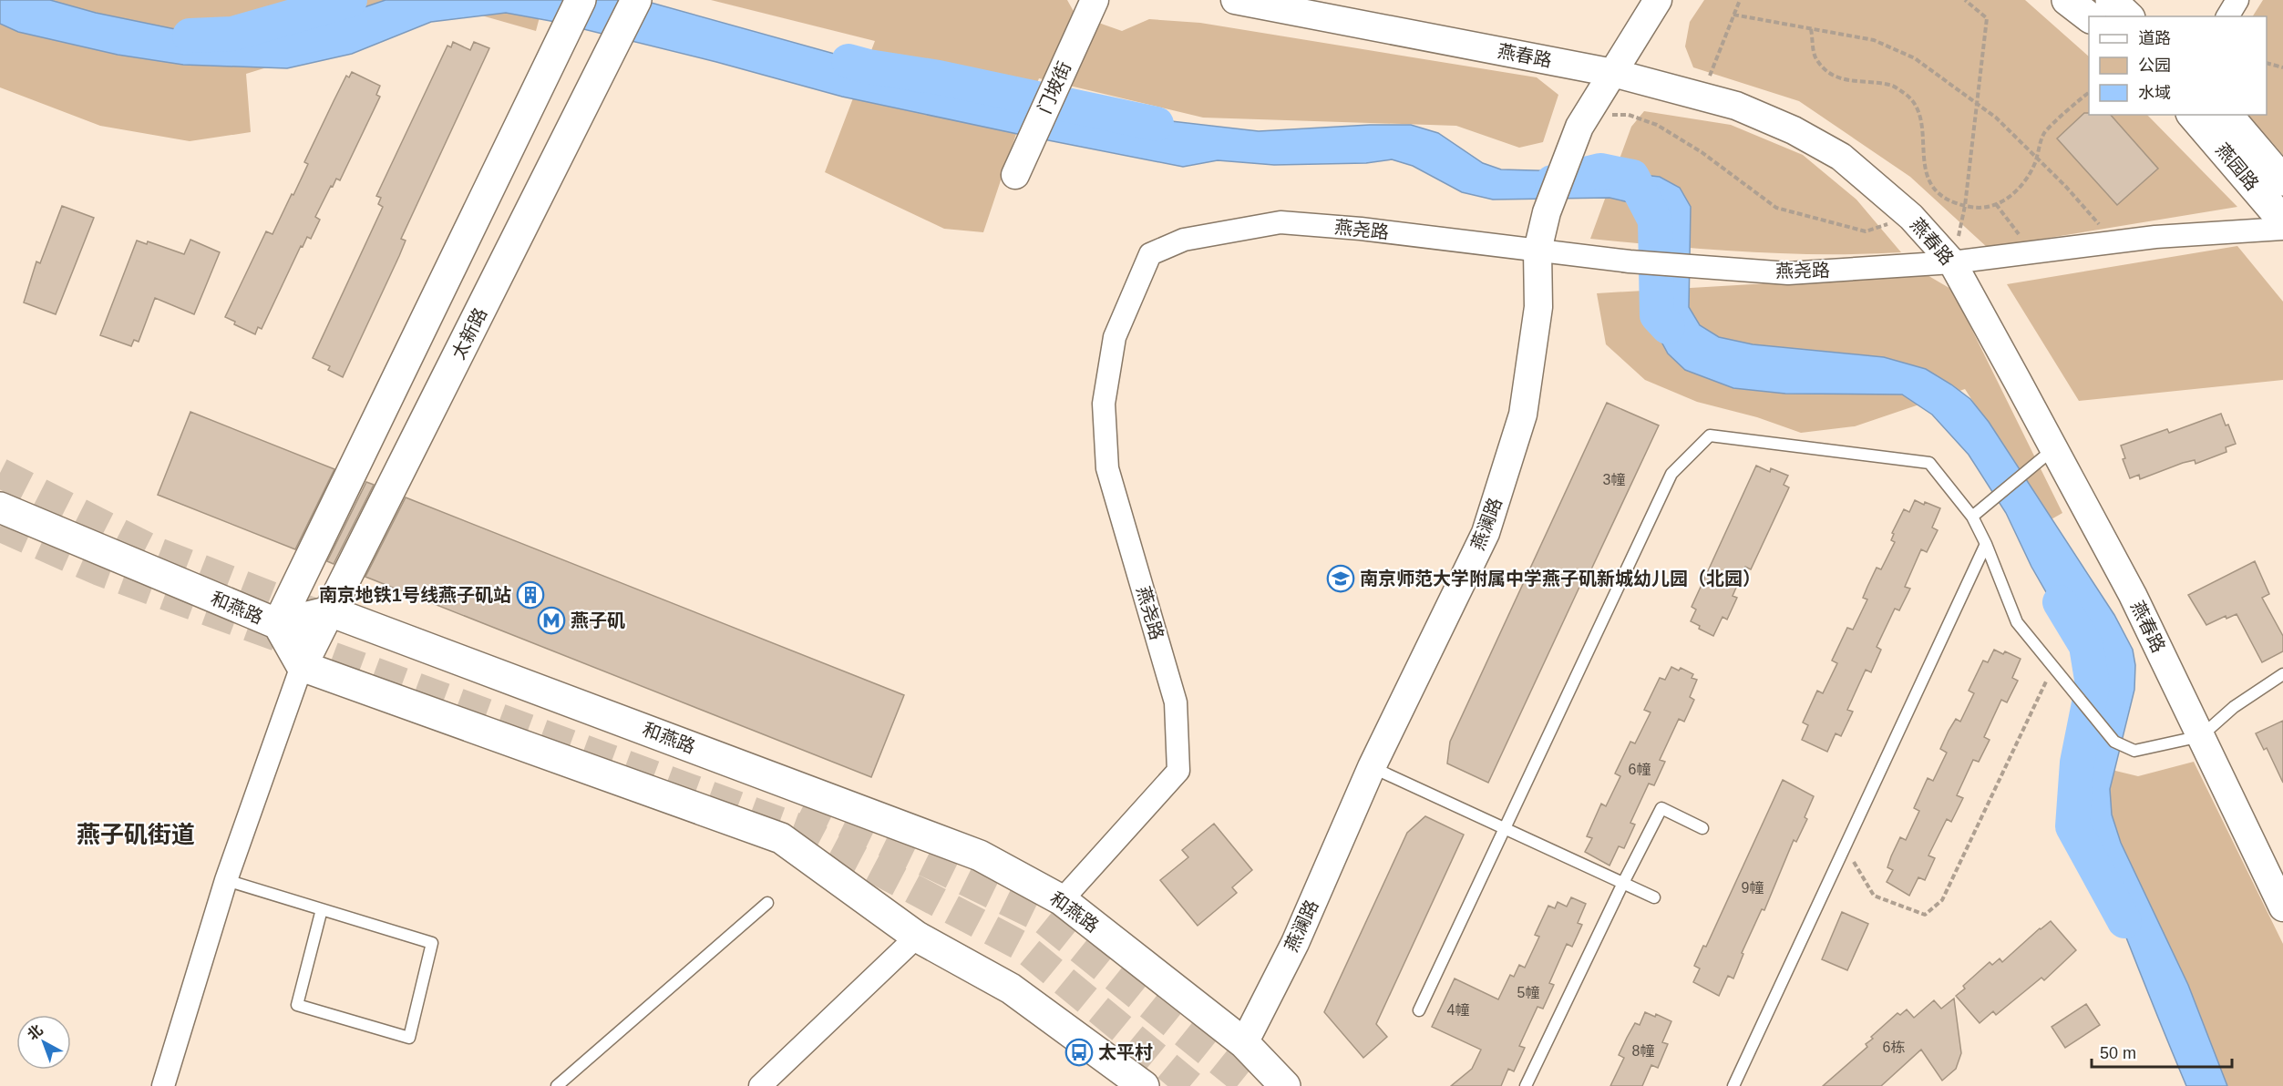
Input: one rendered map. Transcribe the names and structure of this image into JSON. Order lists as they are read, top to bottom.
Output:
{
  "streets": {
    "main road": ["燕园路", "太新路", "和燕路"],
    "street": [
      "燕春路",
      "门坡街",
      "燕尧路",
      "燕澜路"
    ]
  },
  "crossings": [
    ["燕春路", "燕尧路"],
    ["燕春路", "燕澜路"],
    ["燕尧路", "燕澜路"],
    ["燕尧路", "和燕路"],
    ["太新路", "和燕路"],
    ["燕澜路", "和燕路"]
  ],
  "districts": ["燕子矶街道"],
  "places": {
    "school or university": ["南京师范大学附属中学燕子矶新城幼儿园（北园）"],
    "building": ["南京地铁1号线燕子矶站"],
    "metro station": ["燕子矶"],
    "bus stop": ["太平村"]
  },
  "house_numbers": [
    "3幢",
    "6幢",
    "9幢",
    "5幢",
    "4幢",
    "6栋",
    "8幢"
  ],
  "legend": ["道路", "公园", "水域"],
  "scale_bar": "50 m",
  "north": "top left"
}
